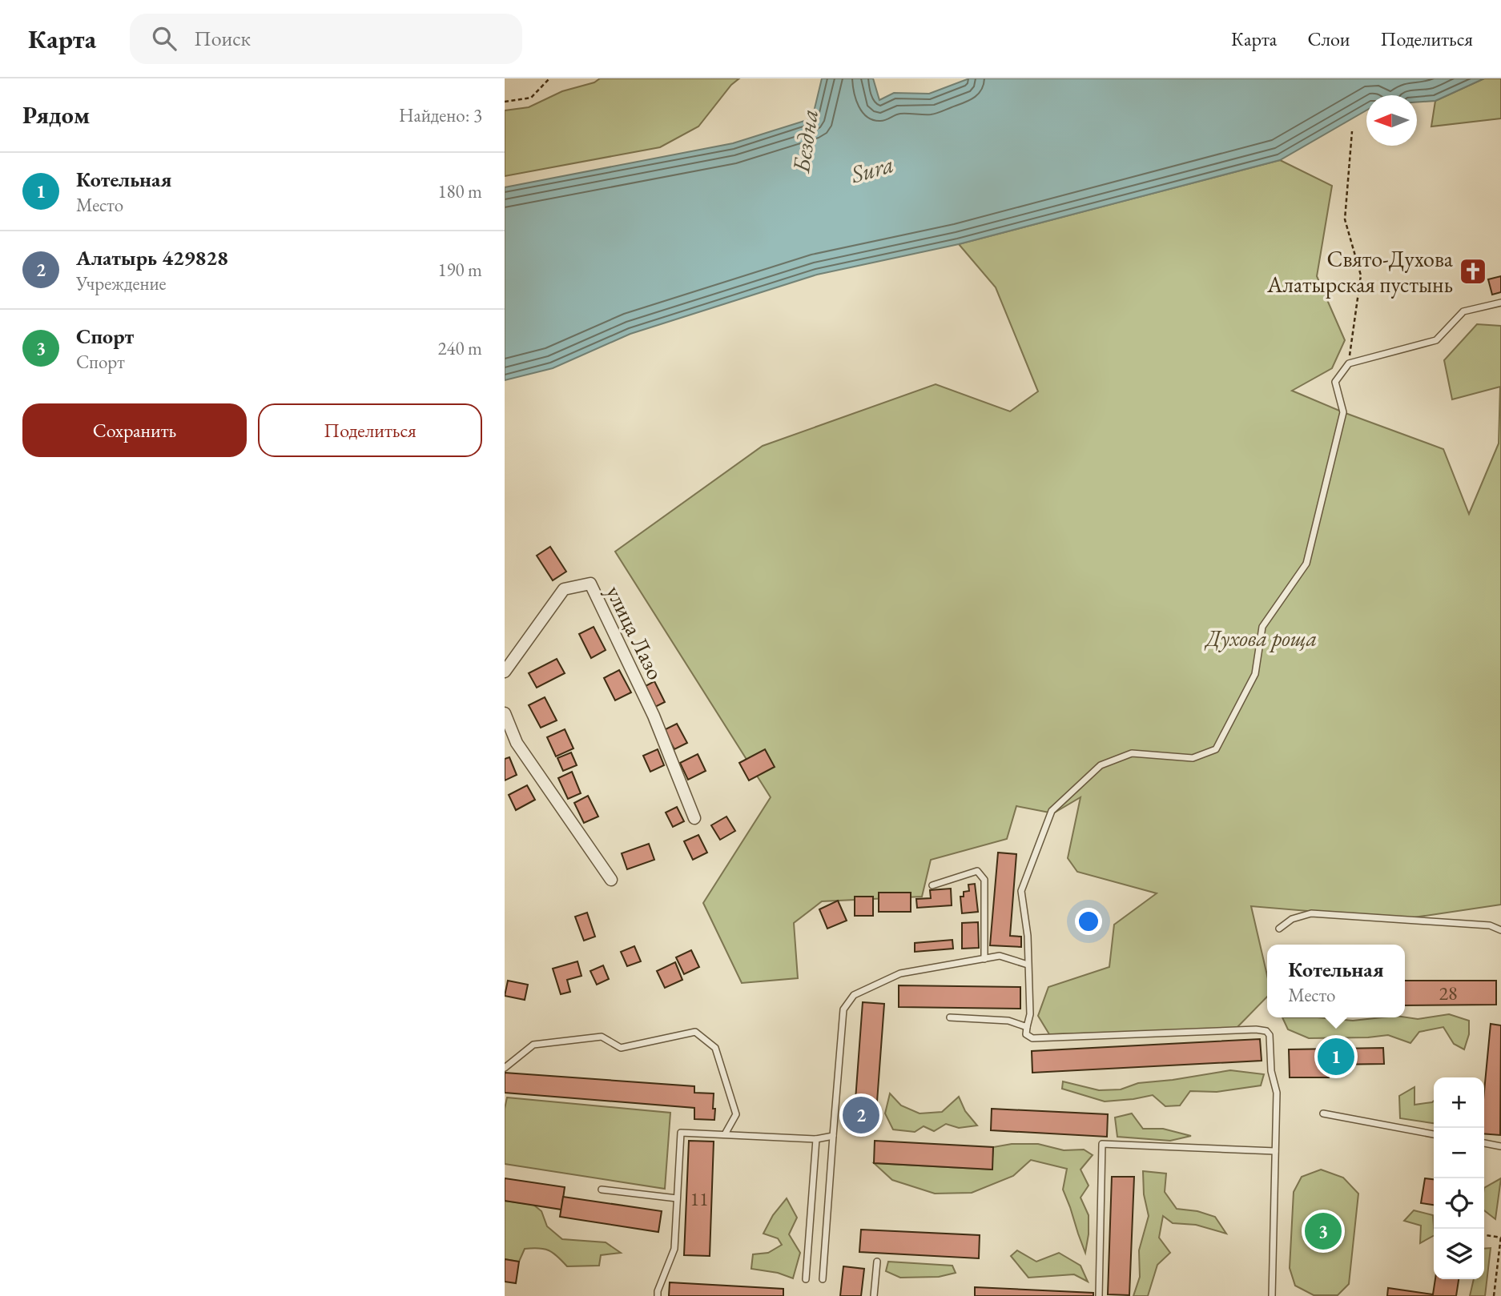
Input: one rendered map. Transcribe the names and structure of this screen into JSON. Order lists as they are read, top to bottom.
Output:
{
  "streets": {
    "street": ["улица Лазо"]
  },
  "water": ["Бездна", "Sura"],
  "parks": ["Духова роща"],
  "places": {
    "church": ["Свято-Духова Алатырская пустынь"]
  },
  "house_numbers": ["28", "11"],
  "north": "left",
  "page": {
    "header": "Карта",
    "search": "Поиск",
    "nav": ["Карта", "Слои", "Поделиться"],
    "heading": ["Рядом", "Найдено: 3"],
    "list": [
      {
        "mark": "1",
        "name": "Котельная",
        "note": "Место",
        "value": "180 m"
      },
      {
        "mark": "2",
        "name": "Алатырь 429828",
        "note": "Учреждение",
        "value": "190 m"
      },
      {
        "mark": "3",
        "name": "Спорт",
        "note": "Спорт",
        "value": "240 m"
      }
    ],
    "buttons": ["Сохранить", "Поделиться"],
    "popup": ["Котельная", "Место"],
    "pins": ["1", "2", "3"],
    "map_buttons": ["+", "−"]
  }
}
